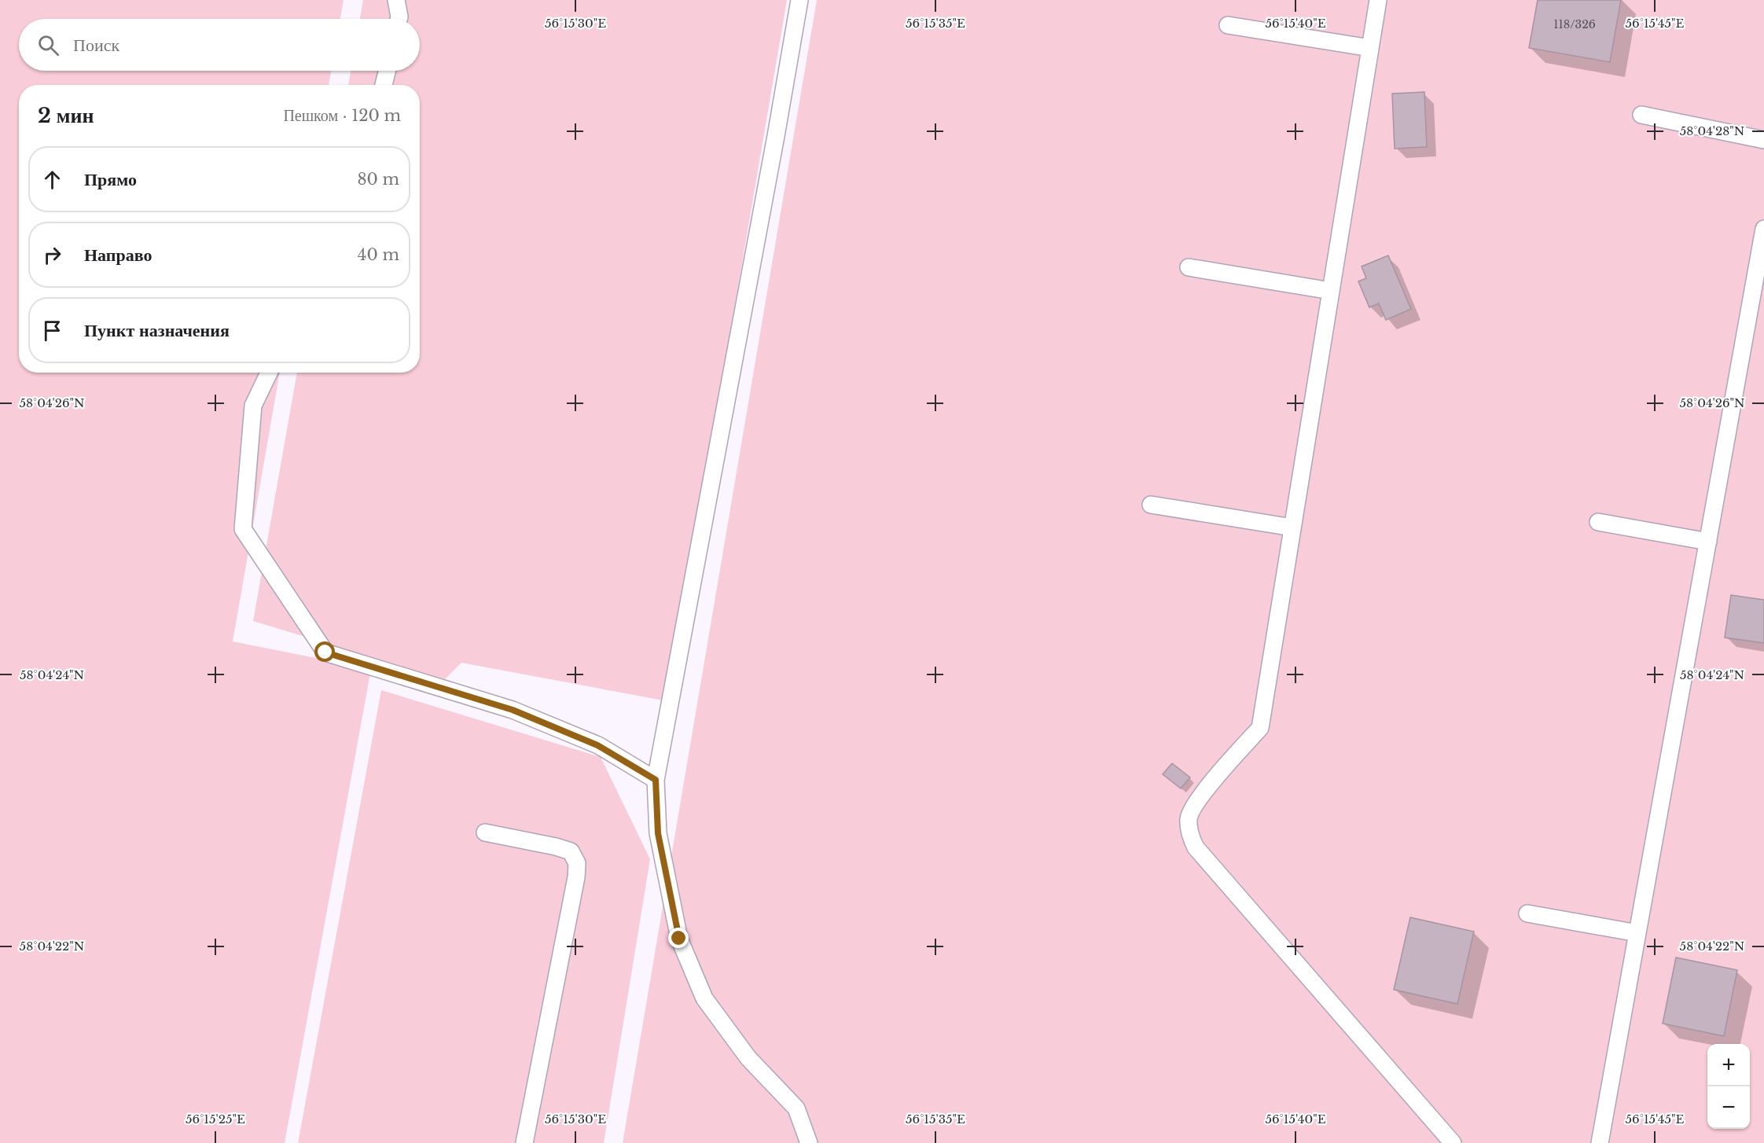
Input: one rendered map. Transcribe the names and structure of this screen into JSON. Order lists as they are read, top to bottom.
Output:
{
  "house_numbers": ["118/326"],
  "page": {
    "search": "Поиск",
    "heading": ["2 мин", "Пешком · 120 m"],
    "list": [
      ["Прямо", "80 m"],
      ["Направо", "40 m"],
      "Пункт назначения"
    ],
    "map_buttons": ["+", "−"]
  },
  "coordinates": [
    "56°15'30\"E",
    "56°15'35\"E",
    "56°15'40\"E",
    "56°15'45\"E",
    "58°04'28\"N",
    "58°04'26\"N",
    "58°04'24\"N",
    "58°04'22\"N",
    "56°15'25\"E"
  ]
}
